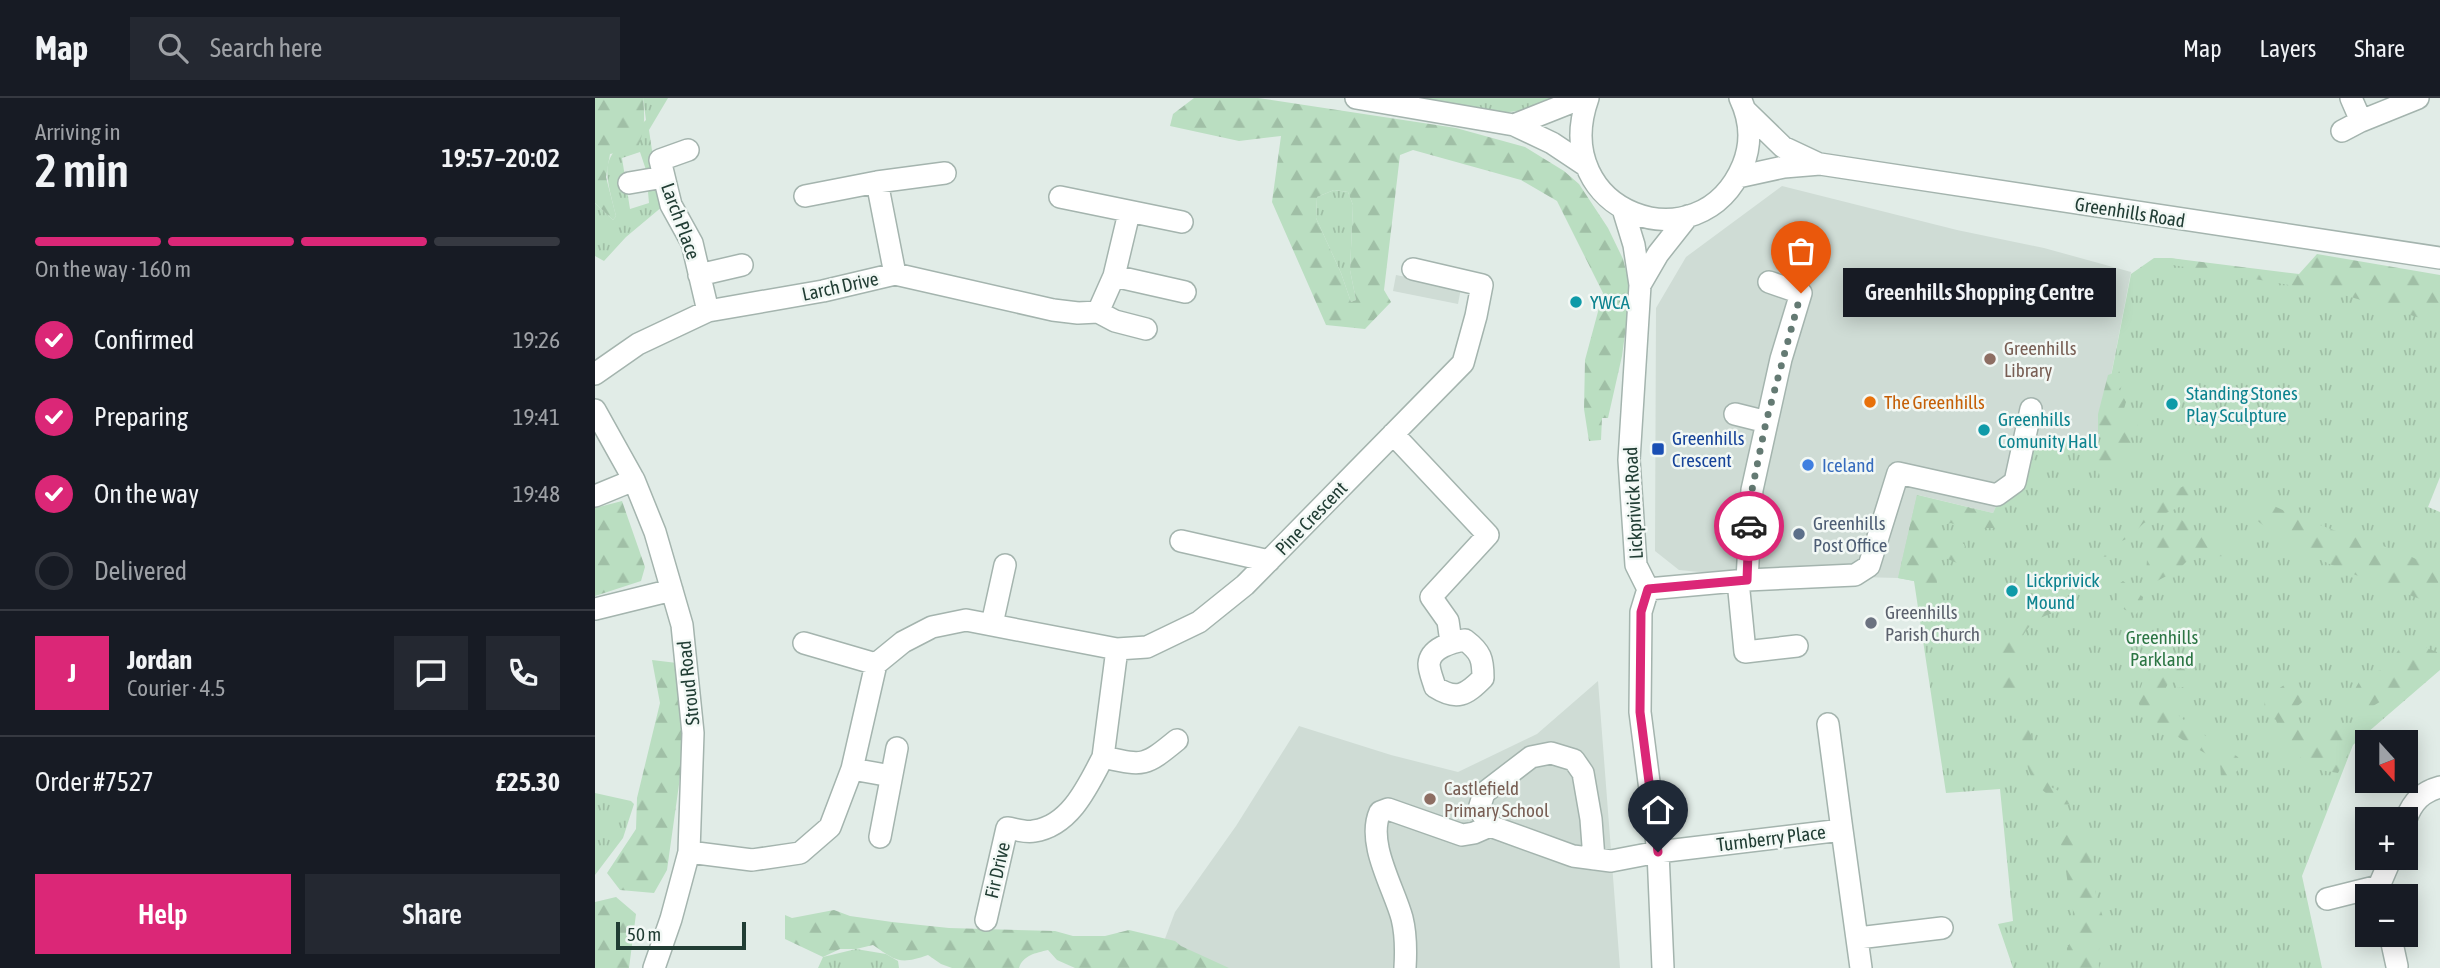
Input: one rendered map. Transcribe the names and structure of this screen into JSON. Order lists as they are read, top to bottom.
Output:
{
  "streets": {
    "street": [
      "Greenhills Road",
      "Larch Place",
      "Larch Drive",
      "Lickprivick Road",
      "Pine Crescent",
      "Stroud Road",
      "Turnberry Place",
      "Fir Drive"
    ]
  },
  "crossings": [
    ["Larch Place", "Larch Drive"],
    ["Pine Crescent", "Fir Drive"]
  ],
  "parks": ["Greenhills Parkland"],
  "places": {
    "other": [
      "Greenhills Shopping Centre",
      "YWCA",
      "Greenhills Library",
      "The Greenhills",
      "Standing Stones Play Sculpture",
      "Greenhills Comunity Hall",
      "Iceland",
      "Greenhills Post Office",
      "Lickprivick Mound",
      "Greenhills Parish Church",
      "Castlefield Primary School"
    ],
    "transit": ["Greenhills Crescent"]
  },
  "scale_bar": "50 m",
  "north": "bottom",
  "page": {
    "header": "Map",
    "search": "Search here",
    "nav": ["Map", "Layers", "Share"],
    "heading": ["2 min", "Arriving in", "19:57–20:02"],
    "panel": [
      "Jordan",
      "Courier · 4.5",
      "Order #7527",
      "£25.30"
    ],
    "bar": "On the way · 160 m",
    "bubble": "Greenhills Shopping Centre",
    "list": [
      ["Confirmed", "19:26"],
      ["Preparing", "19:41"],
      ["On the way", "19:48"],
      "Delivered"
    ],
    "round": "J",
    "map_buttons": ["+", "−"],
    "buttons": ["Help", "Share"],
    "scale": "50 m"
  }
}
